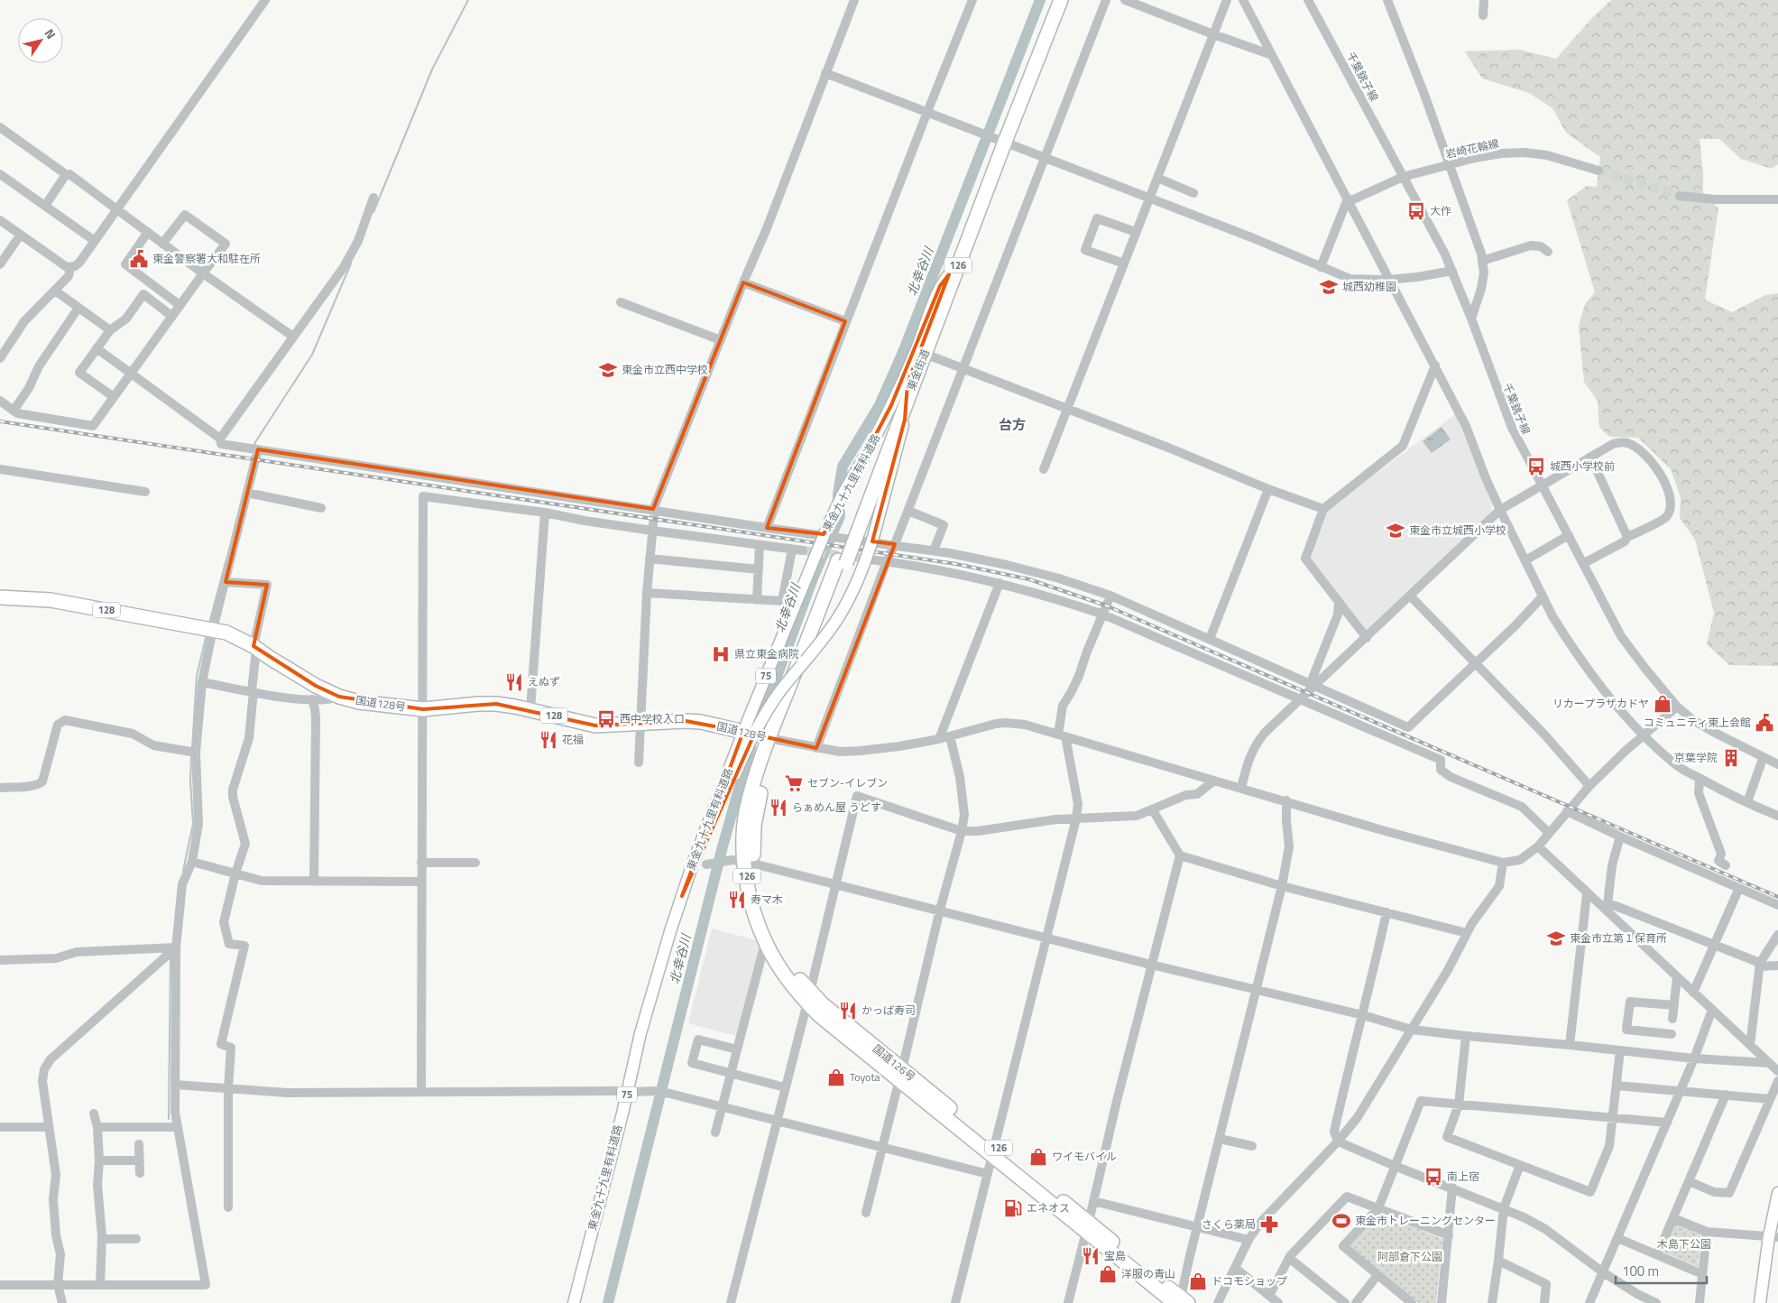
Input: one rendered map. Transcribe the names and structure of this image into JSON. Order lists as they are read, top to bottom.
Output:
{
  "streets": {
    "highway": [
      "126",
      "東金街道",
      "128",
      "国道128号",
      "国道126号"
    ],
    "main road": ["東金九十九里有料道路", "75"],
    "street": ["千葉銚子線", "岩崎花輪線"]
  },
  "crossings": [
    ["千葉銚子線", "岩崎花輪線"],
    ["東金街道", "東金九十九里有料道路"],
    ["東金街道", "国道128号"],
    ["東金街道", "国道126号"],
    ["国道128号", "国道126号"]
  ],
  "districts": ["台方"],
  "water": ["北幸谷川"],
  "parks": ["木島下公園", "阿部倉下公園"],
  "places": {
    "bus stop": [
      "大作",
      "城西小学校前",
      "西中学校入口",
      "南上宿"
    ],
    "public building": ["東金警察署大和駐在所", "コミュニティ東上会館"],
    "school or university": [
      "城西幼稚園",
      "東金市立西中学校",
      "東金市立城西小学校",
      "東金市立第１保育所"
    ],
    "hospital": ["県立東金病院"],
    "restaurant": [
      "えぬず",
      "花福",
      "らぁめん屋 うどす",
      "寿マ木",
      "かっぱ寿司",
      "宝島"
    ],
    "shop": [
      "リカープラザカドヤ",
      "Toyota",
      "ワイモバイル",
      "洋服の青山",
      "ドコモショップ"
    ],
    "building": ["京葉学院"],
    "supermarket": ["セブン-イレブン"],
    "fuel station": ["エネオス"],
    "sports": ["東金市トレーニングセンター"],
    "pharmacy": ["さくら薬局"]
  },
  "scale_bar": "100 m",
  "north": "top right"
}
